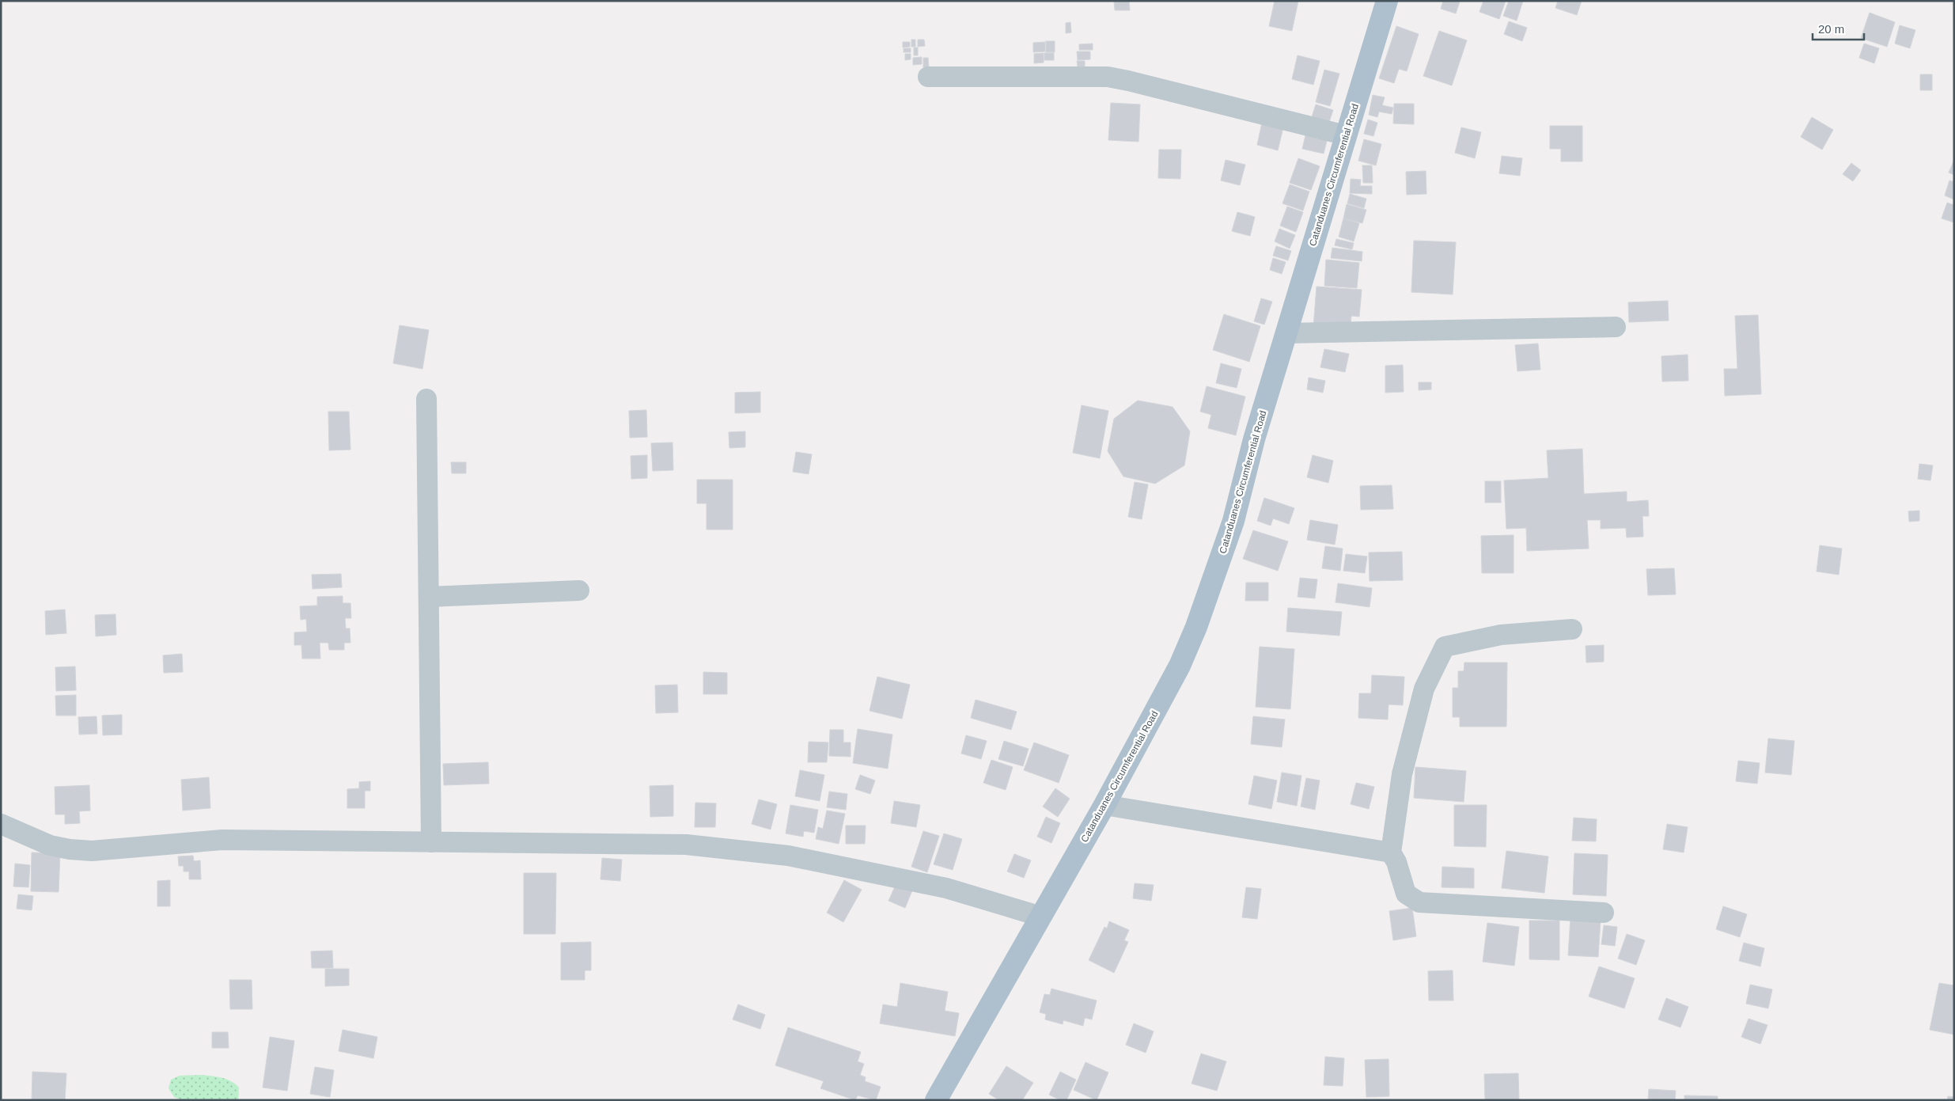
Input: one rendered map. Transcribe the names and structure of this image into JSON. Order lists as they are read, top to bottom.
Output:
{
  "streets": {
    "main road": ["Catanduanes Circumferential Road"]
  },
  "scale_bar": "20 m"
}
